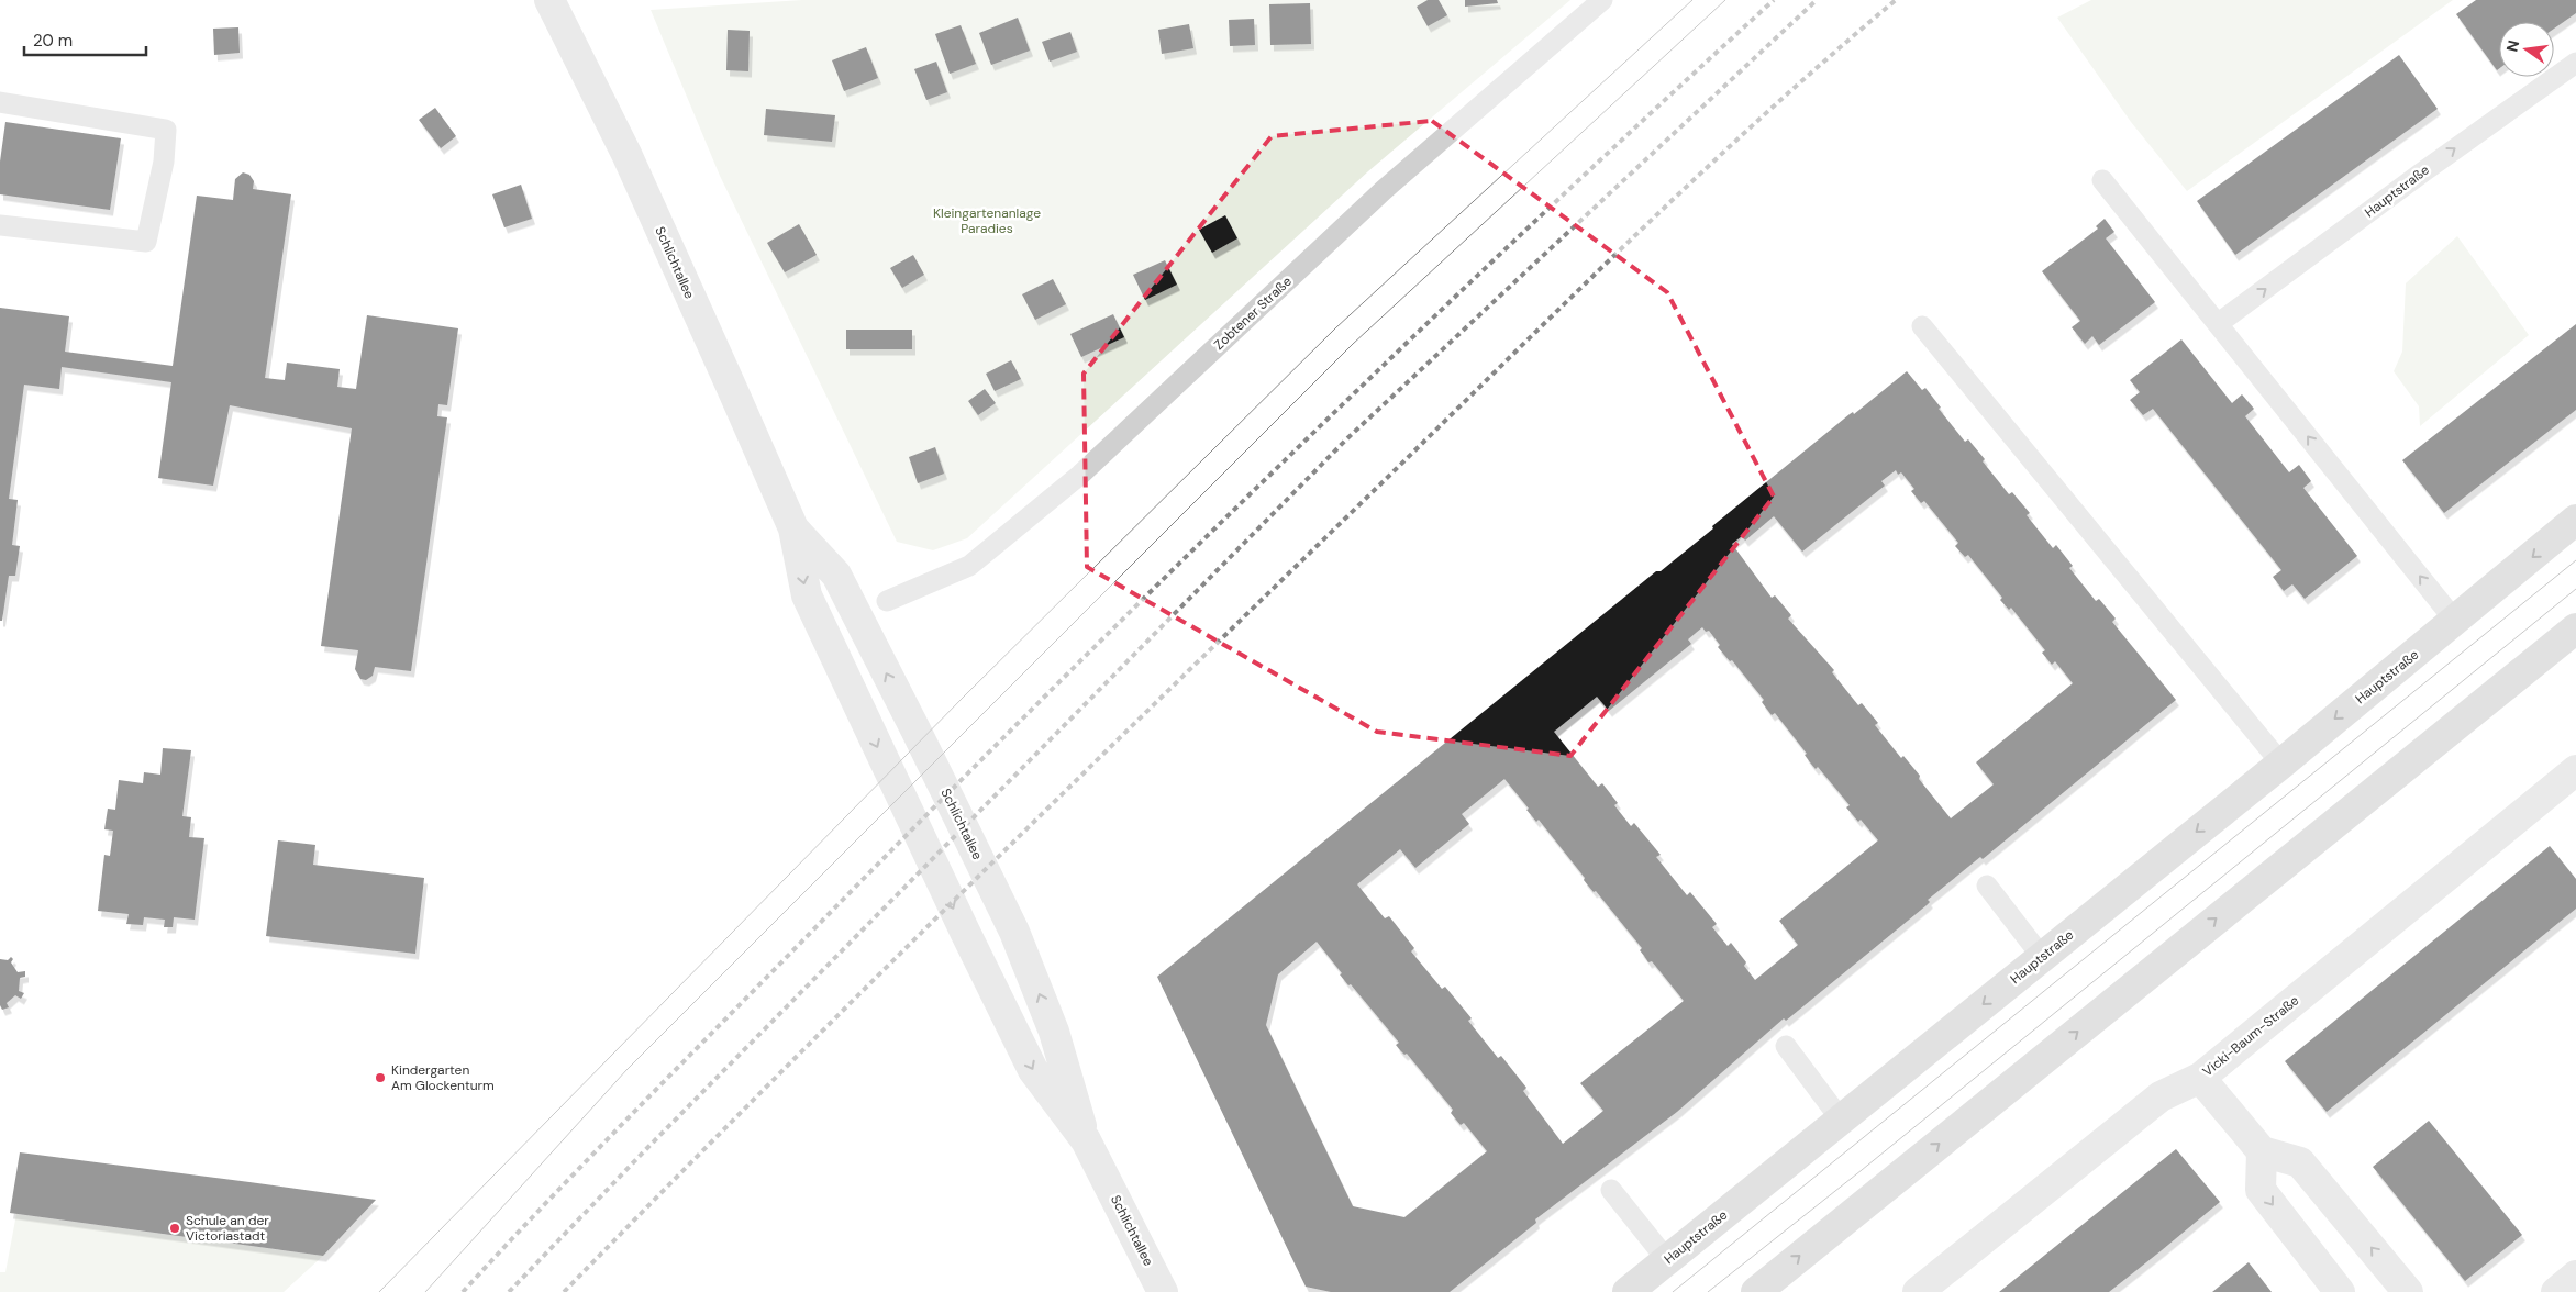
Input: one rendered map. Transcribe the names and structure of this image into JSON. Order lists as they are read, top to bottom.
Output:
{
  "streets": {
    "main road": ["Hauptstraße"],
    "street": ["Schlichtallee", "Vicki-Baum-Straße"],
    "lane": ["Zobtener Straße"]
  },
  "parks": ["Kleingartenanlage Paradies"],
  "places": ["Kindergarten Am Glockenturm", "Schule an der Victoriastadt"],
  "scale_bar": "20 m",
  "north": "left"
}
